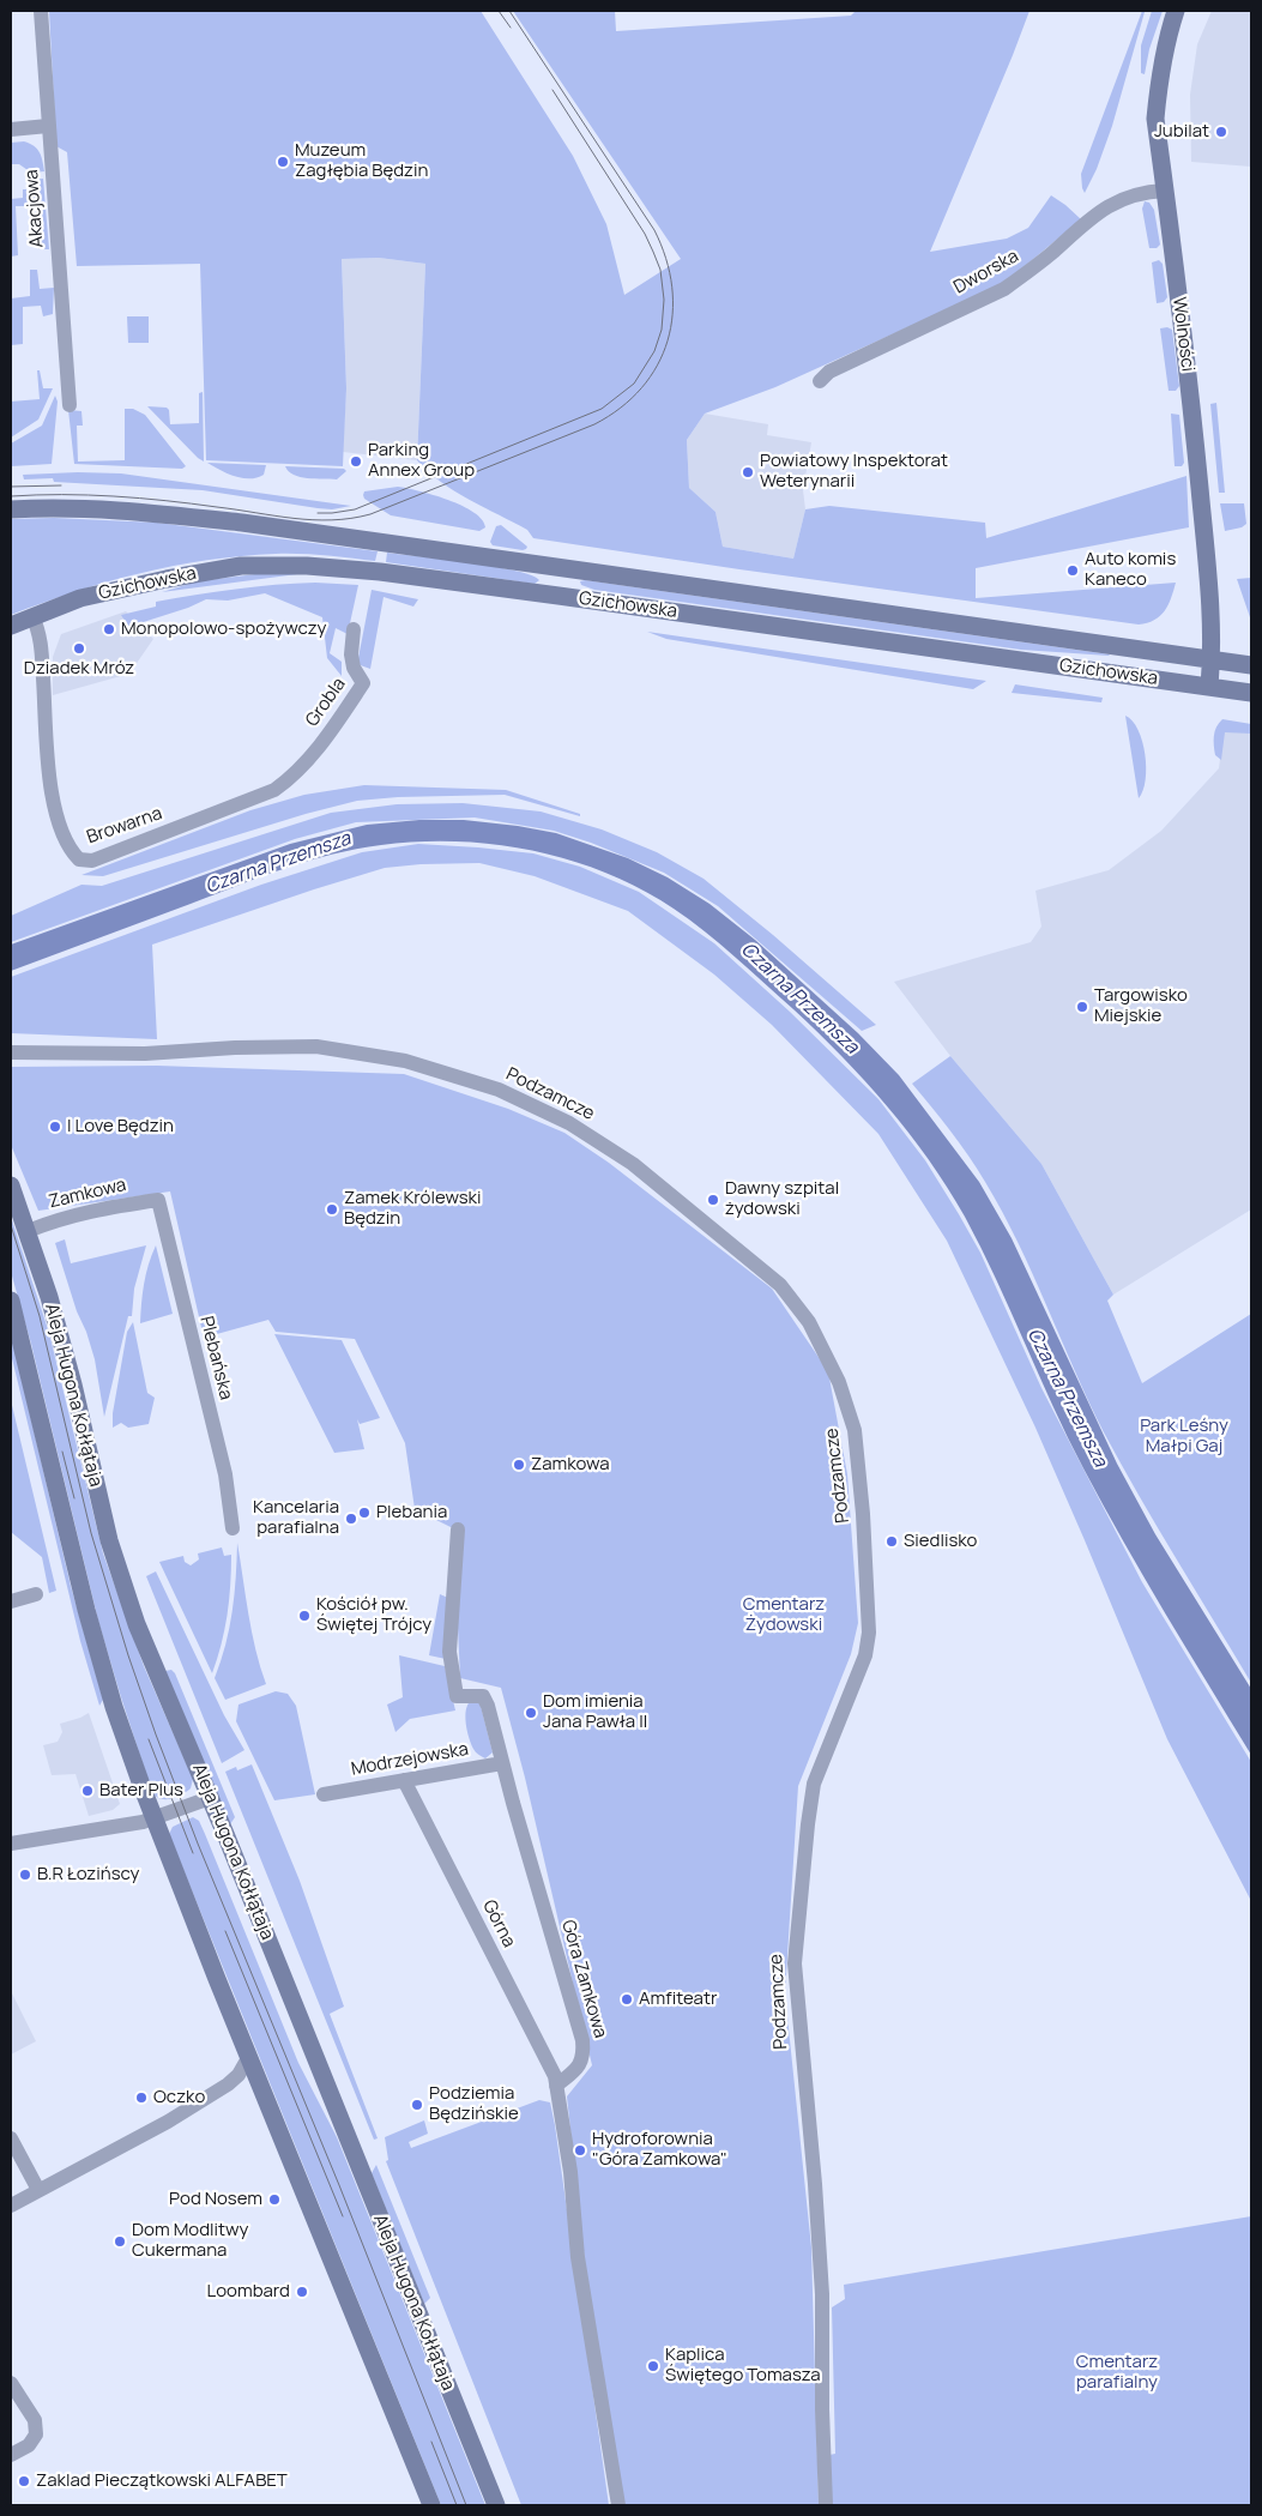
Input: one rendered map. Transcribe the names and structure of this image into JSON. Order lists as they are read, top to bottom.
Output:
{
  "streets": {
    "street": [
      "Akacjowa",
      "Dworska",
      "Wolności",
      "Gzichowska",
      "Grobla",
      "Browarna",
      "Podzamcze",
      "Zamkowa",
      "Plebańska",
      "Aleja Hugona Kołłątaja",
      "Modrzejowska",
      "Górna",
      "Góra Zamkowa"
    ]
  },
  "crossings": [
    ["Dworska", "Wolności"],
    ["Wolności", "Gzichowska"],
    ["Gzichowska", "Browarna"],
    ["Grobla", "Browarna"],
    ["Zamkowa", "Plebańska"],
    ["Zamkowa", "Aleja Hugona Kołłątaja"],
    ["Modrzejowska", "Górna"],
    ["Modrzejowska", "Góra Zamkowa"],
    ["Górna", "Góra Zamkowa"]
  ],
  "water": ["Czarna Przemsza"],
  "parks": ["Park Leśny Małpi Gaj", "Cmentarz Żydowski", "Cmentarz parafialny"],
  "places": [
    "Jubilat",
    "Muzeum Zagłębia Będzin",
    "Parking Annex Group",
    "Powiatowy Inspektorat Weterynarii",
    "Auto komis Kaneco",
    "Monopolowo-spożywczy",
    "Dziadek Mróz",
    "Targowisko Miejskie",
    "I Love Będzin",
    "Dawny szpital żydowski",
    "Zamek Królewski Będzin",
    "Zamkowa",
    "Plebania",
    "Kancelaria parafialna",
    "Siedlisko",
    "Kościół pw. Świętej Trójcy",
    "Dom imienia Jana Pawła II",
    "Bater Plus",
    "B.R Łozińscy",
    "Amfiteatr",
    "Oczko",
    "Podziemia Będzińskie",
    "Hydroforownia \"Góra Zamkowa\"",
    "Pod Nosem",
    "Dom Modlitwy Cukermana",
    "Loombard",
    "Kaplica Świętego Tomasza",
    "Zaklad Pieczątkowski ALFABET"
  ]
}
